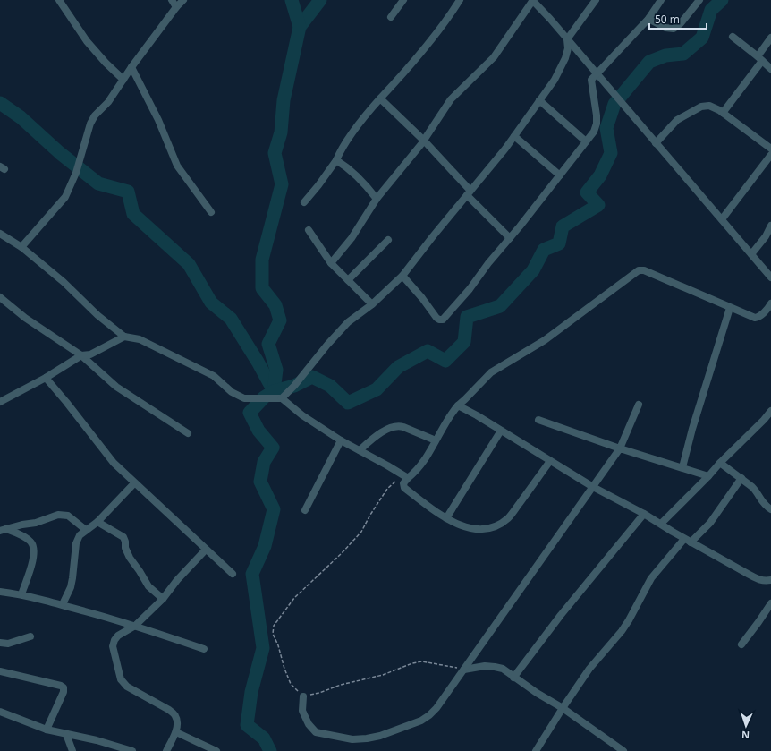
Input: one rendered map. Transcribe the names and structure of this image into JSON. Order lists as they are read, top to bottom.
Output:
{
  "scale_bar": "50 m",
  "north": "bottom"
}
